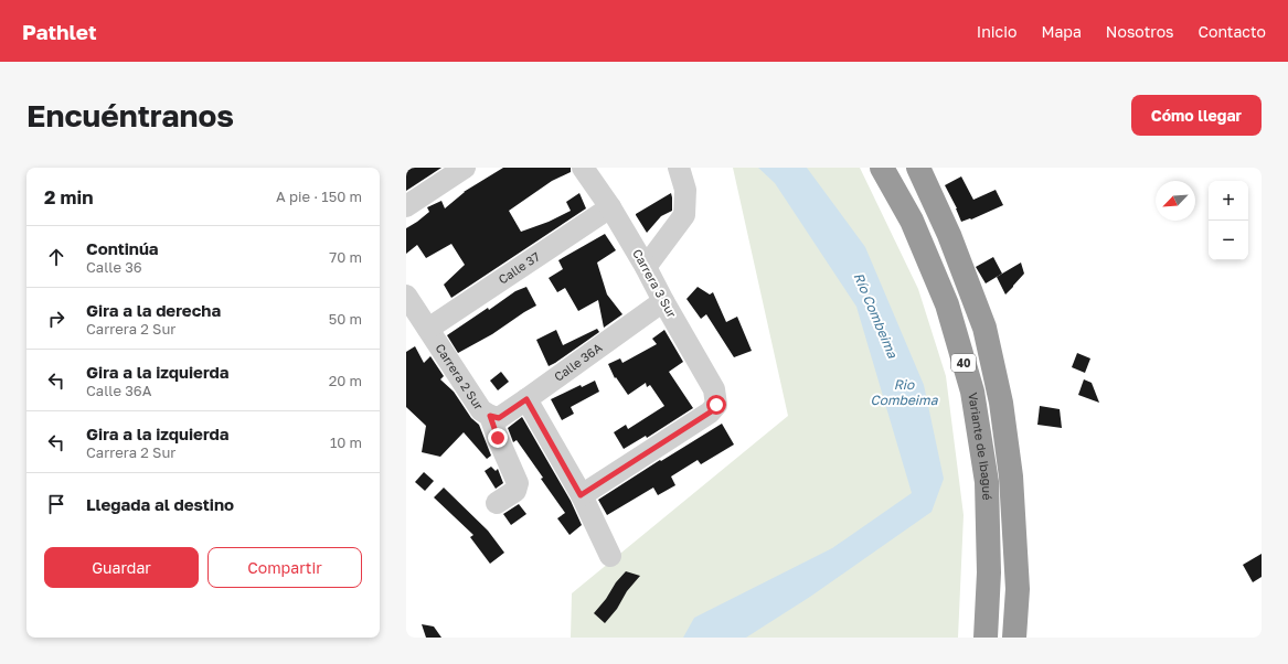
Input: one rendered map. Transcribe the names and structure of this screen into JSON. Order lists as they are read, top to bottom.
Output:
{
  "streets": {
    "highway": ["40", "Variante de Ibagué"],
    "street": [
      "Calle 37",
      "Carrera 3 Sur",
      "Calle 36A",
      "Carrera 2 Sur"
    ]
  },
  "crossings": [
    ["Calle 37", "Carrera 3 Sur"],
    ["Calle 37", "Carrera 2 Sur"],
    ["Carrera 3 Sur", "Calle 36A"],
    ["Calle 36A", "Carrera 2 Sur"]
  ],
  "water": ["Río Combeima", "Rio Combeima"],
  "north": "bottom left",
  "page": {
    "header": "Pathlet",
    "nav": [
      "Inicio",
      "Mapa",
      "Nosotros",
      "Contacto"
    ],
    "buttons": [
      "Cómo llegar",
      ["Guardar", "Compartir"]
    ],
    "title": "Encuéntranos",
    "heading": ["2 min", "A pie · 150 m"],
    "map_buttons": ["+", "−"],
    "list": [
      ["Continúa", "Calle 36", "70 m"],
      ["Gira a la derecha", "Carrera 2 Sur", "50 m"],
      ["Gira a la izquierda", "Calle 36A", "20 m"],
      ["Gira a la izquierda", "Carrera 2 Sur", "10 m"],
      "Llegada al destino"
    ]
  }
}
